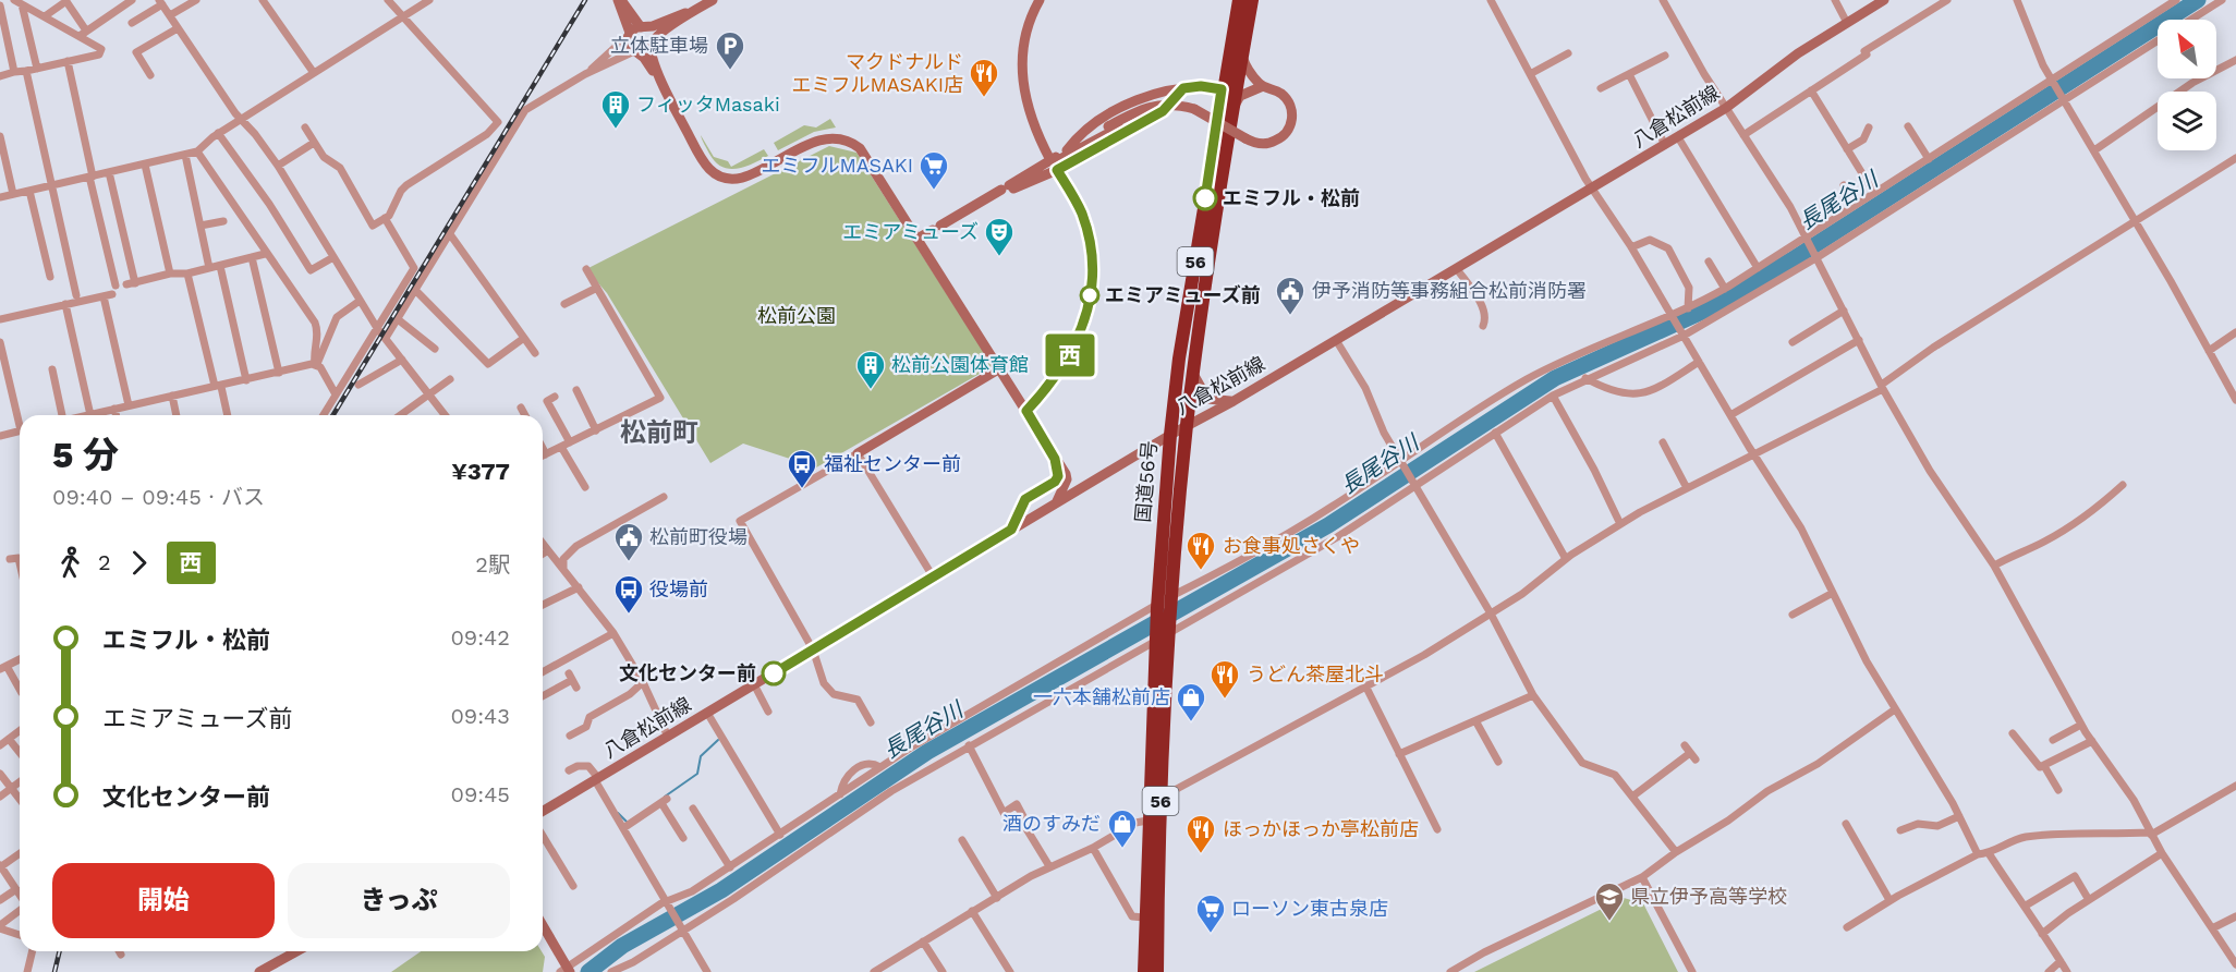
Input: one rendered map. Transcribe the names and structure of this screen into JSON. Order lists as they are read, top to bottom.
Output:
{
  "streets": {
    "highway": ["56", "国道56号"],
    "street": ["八倉松前線"]
  },
  "crossings": [
    ["八倉松前線", "国道56号"]
  ],
  "districts": ["松前町"],
  "water": ["長尾谷川"],
  "parks": ["松前公園"],
  "places": {
    "parking": ["立体駐車場"],
    "restaurant": [
      "マクドナルド エミフルMASAKI店",
      "お食事処さくや",
      "うどん茶屋北斗",
      "ほっかほっか亭松前店"
    ],
    "building": ["フィッタMasaki", "松前公園体育館"],
    "supermarket": ["エミフルMASAKI", "ローソン東古泉店"],
    "other": ["エミフル・松前", "エミアミューズ前", "文化センター前"],
    "theatre": ["エミアミューズ"],
    "public building": ["伊予消防等事務組合松前消防署", "松前町役場"],
    "bus stop": ["福祉センター前", "役場前"],
    "shop": ["一六本舗松前店", "酒のすみだ"],
    "school or university": ["県立伊予高等学校"]
  },
  "lines": ["bus line 西"],
  "north": "top left",
  "page": {
    "on_map": "西",
    "heading": ["5 分", "09:40 – 09:45 · バス", "¥377"],
    "legs": ["2", "西", "2駅"],
    "list": [
      {
        "name": "エミフル・松前",
        "value": "09:42"
      },
      {
        "name": "エミアミューズ前",
        "value": "09:43"
      },
      {
        "name": "文化センター前",
        "value": "09:45"
      }
    ],
    "buttons": ["開始", "きっぷ"]
  }
}
